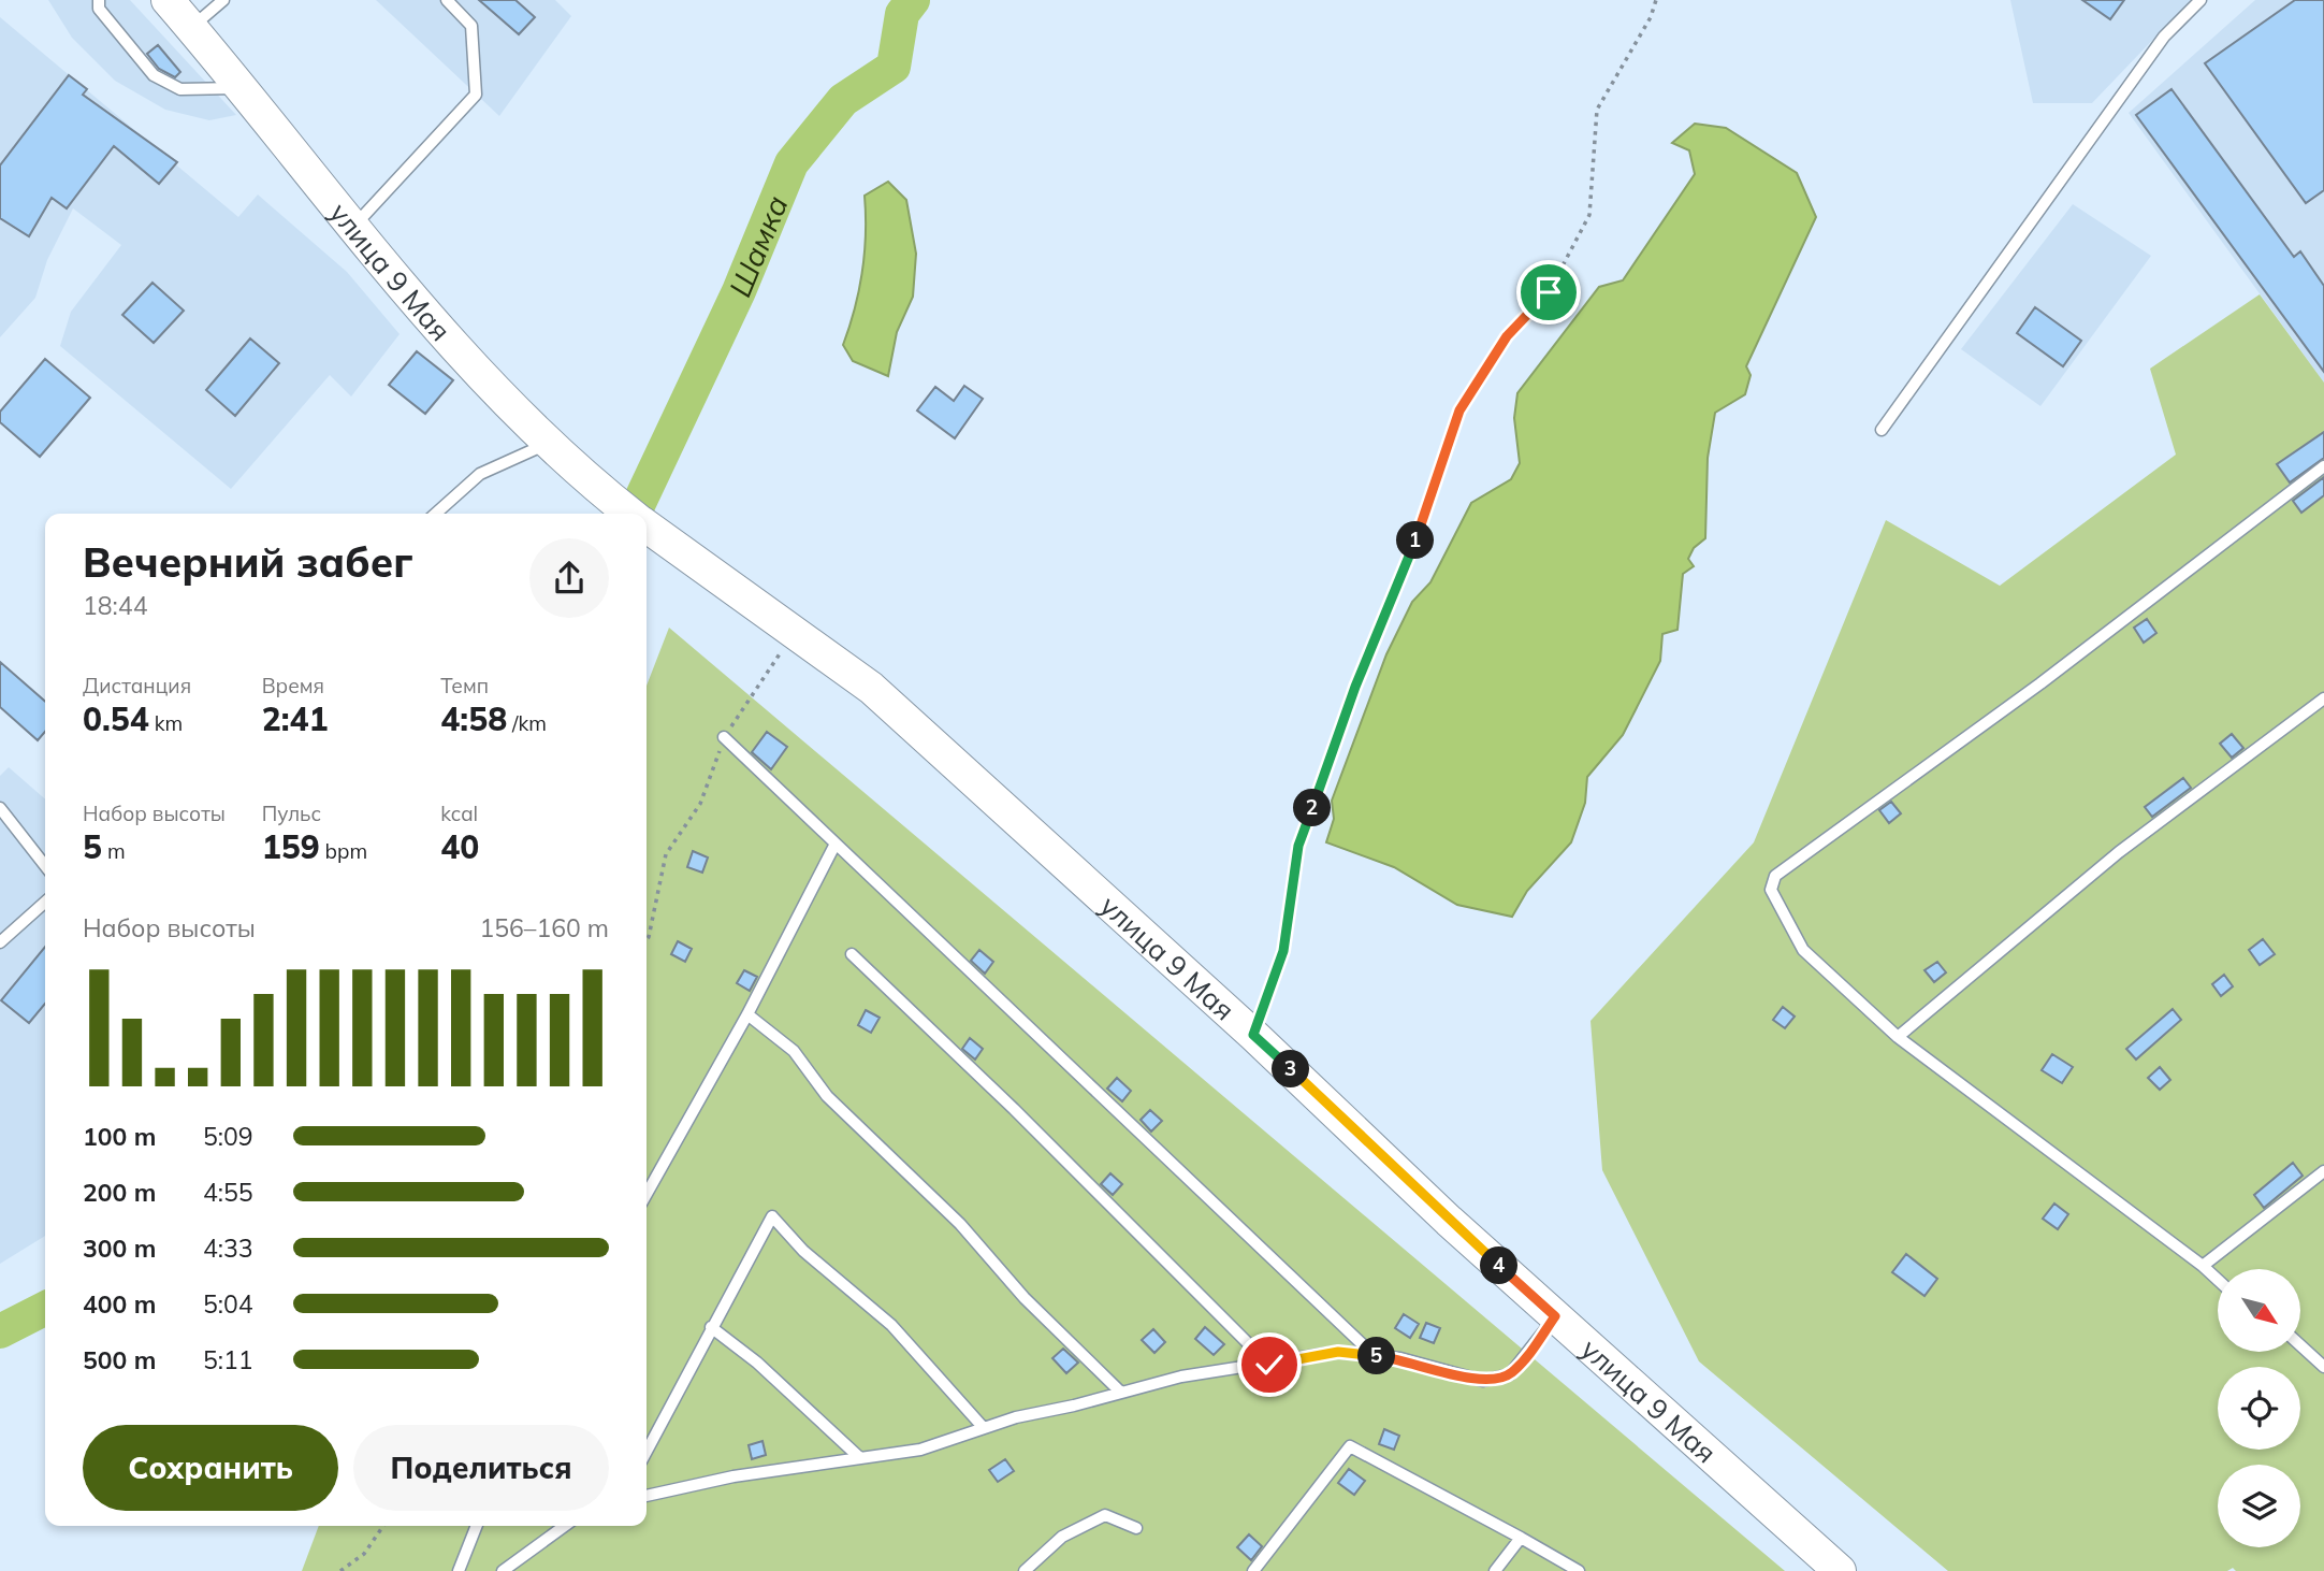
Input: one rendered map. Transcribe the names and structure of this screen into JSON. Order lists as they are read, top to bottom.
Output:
{
  "streets": {
    "main road": ["улица 9 Мая"]
  },
  "water": ["Шамка"],
  "north": "bottom right",
  "page": {
    "heading": ["Вечерний забег", "18:44"],
    "pins": [
      "1",
      "2",
      "3",
      "4",
      "5"
    ],
    "stats": [
      ["Дистанция", "0.54 km"],
      ["Время", "2:41"],
      ["Темп", "4:58 /km"],
      ["Набор высоты", "5 m"],
      ["Пульс", "159 bpm"],
      ["kcal", "40"]
    ],
    "chart": ["Набор высоты", "156–160 m"],
    "list": [
      {
        "name": "100 m",
        "note": "5:09"
      },
      {
        "name": "200 m",
        "note": "4:55"
      },
      {
        "name": "300 m",
        "note": "4:33"
      },
      {
        "name": "400 m",
        "note": "5:04"
      },
      {
        "name": "500 m",
        "note": "5:11"
      }
    ],
    "buttons": ["Сохранить", "Поделиться"]
  }
}
